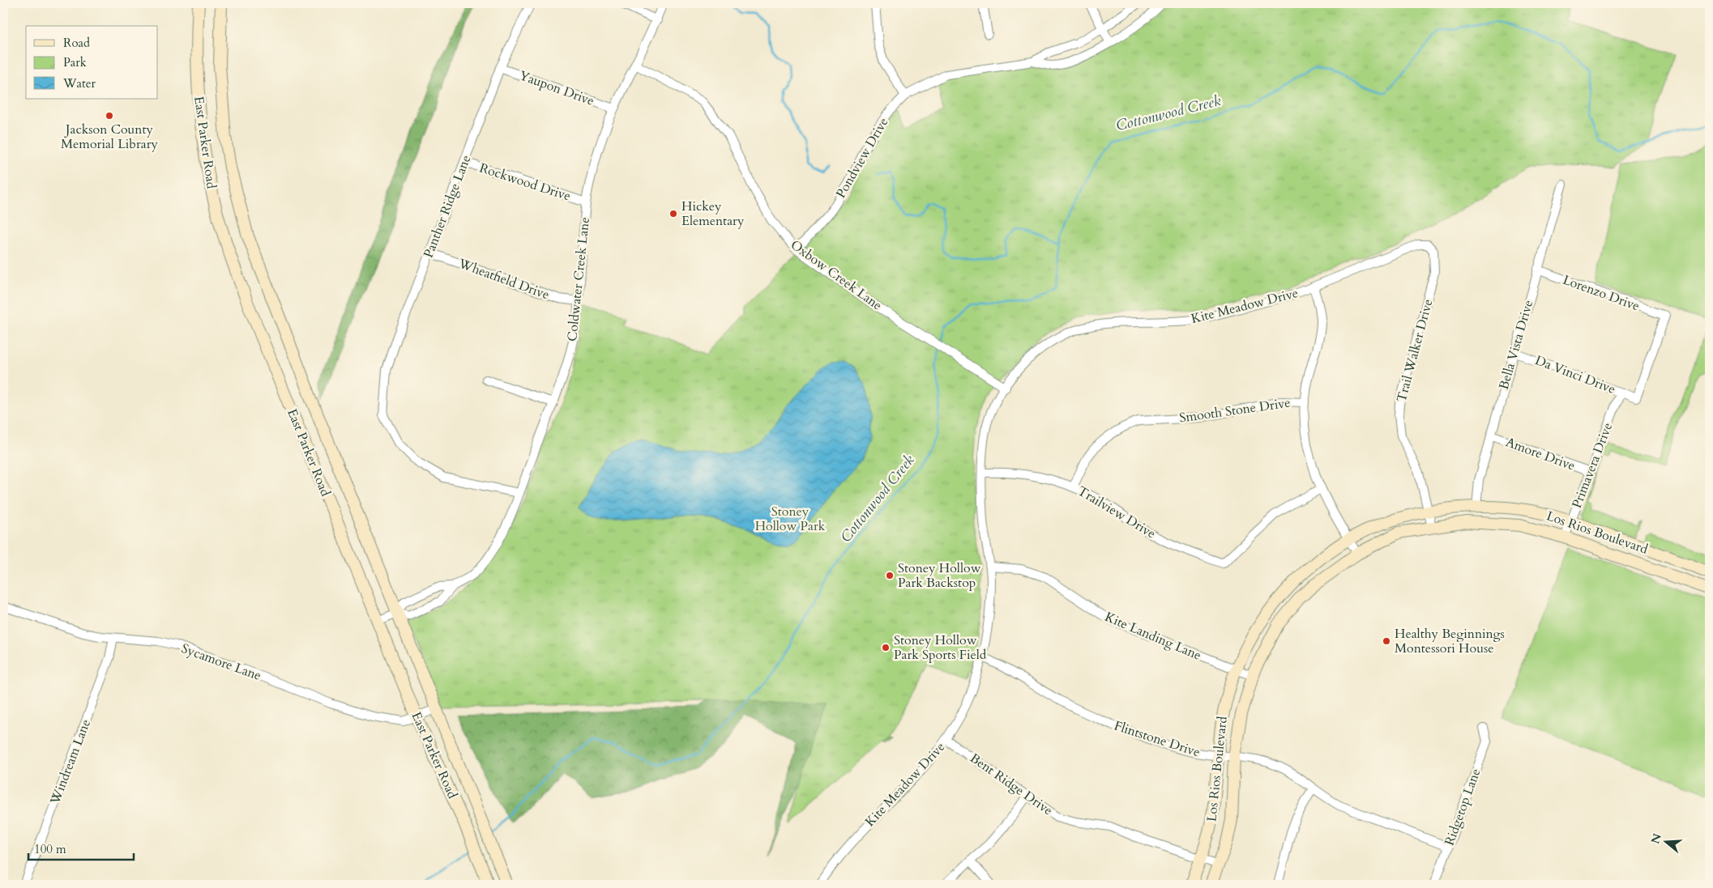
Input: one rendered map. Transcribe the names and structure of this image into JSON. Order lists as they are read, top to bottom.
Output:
{
  "streets": {
    "main road": ["East Parker Road", "Los Rios Boulevard"],
    "street": [
      "Yaupon Drive",
      "Pondview Drive",
      "Rockwood Drive",
      "Panther Ridge Lane",
      "Oxbow Creek Lane",
      "Wheatfield Drive",
      "Coldwater Creek Lane",
      "Lorenzo Drive",
      "Kite Meadow Drive",
      "Bella Vista Drive",
      "Trail Walker Drive",
      "Da Vinci Drive",
      "Smooth Stone Drive",
      "Amore Drive",
      "Primavera Drive",
      "Trailview Drive",
      "Kite Landing Lane",
      "Sycamore Lane",
      "Flintstone Drive",
      "Windream Lane",
      "Bent Ridge Drive",
      "Ridgetop Lane"
    ]
  },
  "crossings": [
    ["Yaupon Drive", "Panther Ridge Lane"],
    ["Yaupon Drive", "Coldwater Creek Lane"],
    ["East Parker Road", "Coldwater Creek Lane"],
    ["East Parker Road", "Sycamore Lane"],
    ["Pondview Drive", "Oxbow Creek Lane"],
    ["Rockwood Drive", "Panther Ridge Lane"],
    ["Rockwood Drive", "Coldwater Creek Lane"],
    ["Panther Ridge Lane", "Wheatfield Drive"],
    ["Panther Ridge Lane", "Coldwater Creek Lane"],
    ["Oxbow Creek Lane", "Coldwater Creek Lane"],
    ["Oxbow Creek Lane", "Kite Meadow Drive"],
    ["Wheatfield Drive", "Coldwater Creek Lane"],
    ["Lorenzo Drive", "Bella Vista Drive"],
    ["Lorenzo Drive", "Da Vinci Drive"],
    ["Kite Meadow Drive", "Trail Walker Drive"],
    ["Kite Meadow Drive", "Trailview Drive"],
    ["Kite Meadow Drive", "Kite Landing Lane"],
    ["Kite Meadow Drive", "Flintstone Drive"],
    ["Kite Meadow Drive", "Bent Ridge Drive"],
    ["Bella Vista Drive", "Da Vinci Drive"],
    ["Bella Vista Drive", "Amore Drive"],
    ["Bella Vista Drive", "Los Rios Boulevard"],
    ["Trail Walker Drive", "Los Rios Boulevard"],
    ["Da Vinci Drive", "Primavera Drive"],
    ["Smooth Stone Drive", "Trailview Drive"],
    ["Amore Drive", "Primavera Drive"],
    ["Primavera Drive", "Los Rios Boulevard"],
    ["Los Rios Boulevard", "Kite Landing Lane"],
    ["Los Rios Boulevard", "Flintstone Drive"],
    ["Los Rios Boulevard", "Bent Ridge Drive"],
    ["Sycamore Lane", "Windream Lane"],
    ["Flintstone Drive", "Ridgetop Lane"]
  ],
  "water": ["Cottonwood Creek"],
  "parks": ["Stoney Hollow Park"],
  "places": [
    "Jackson County Memorial Library",
    "Hickey Elementary",
    "Stoney Hollow Park Backstop",
    "Healthy Beginnings Montessori House",
    "Stoney Hollow Park Sports Field"
  ],
  "legend": ["Road", "Park", "Water"],
  "scale_bar": "100 m",
  "north": "left"
}
